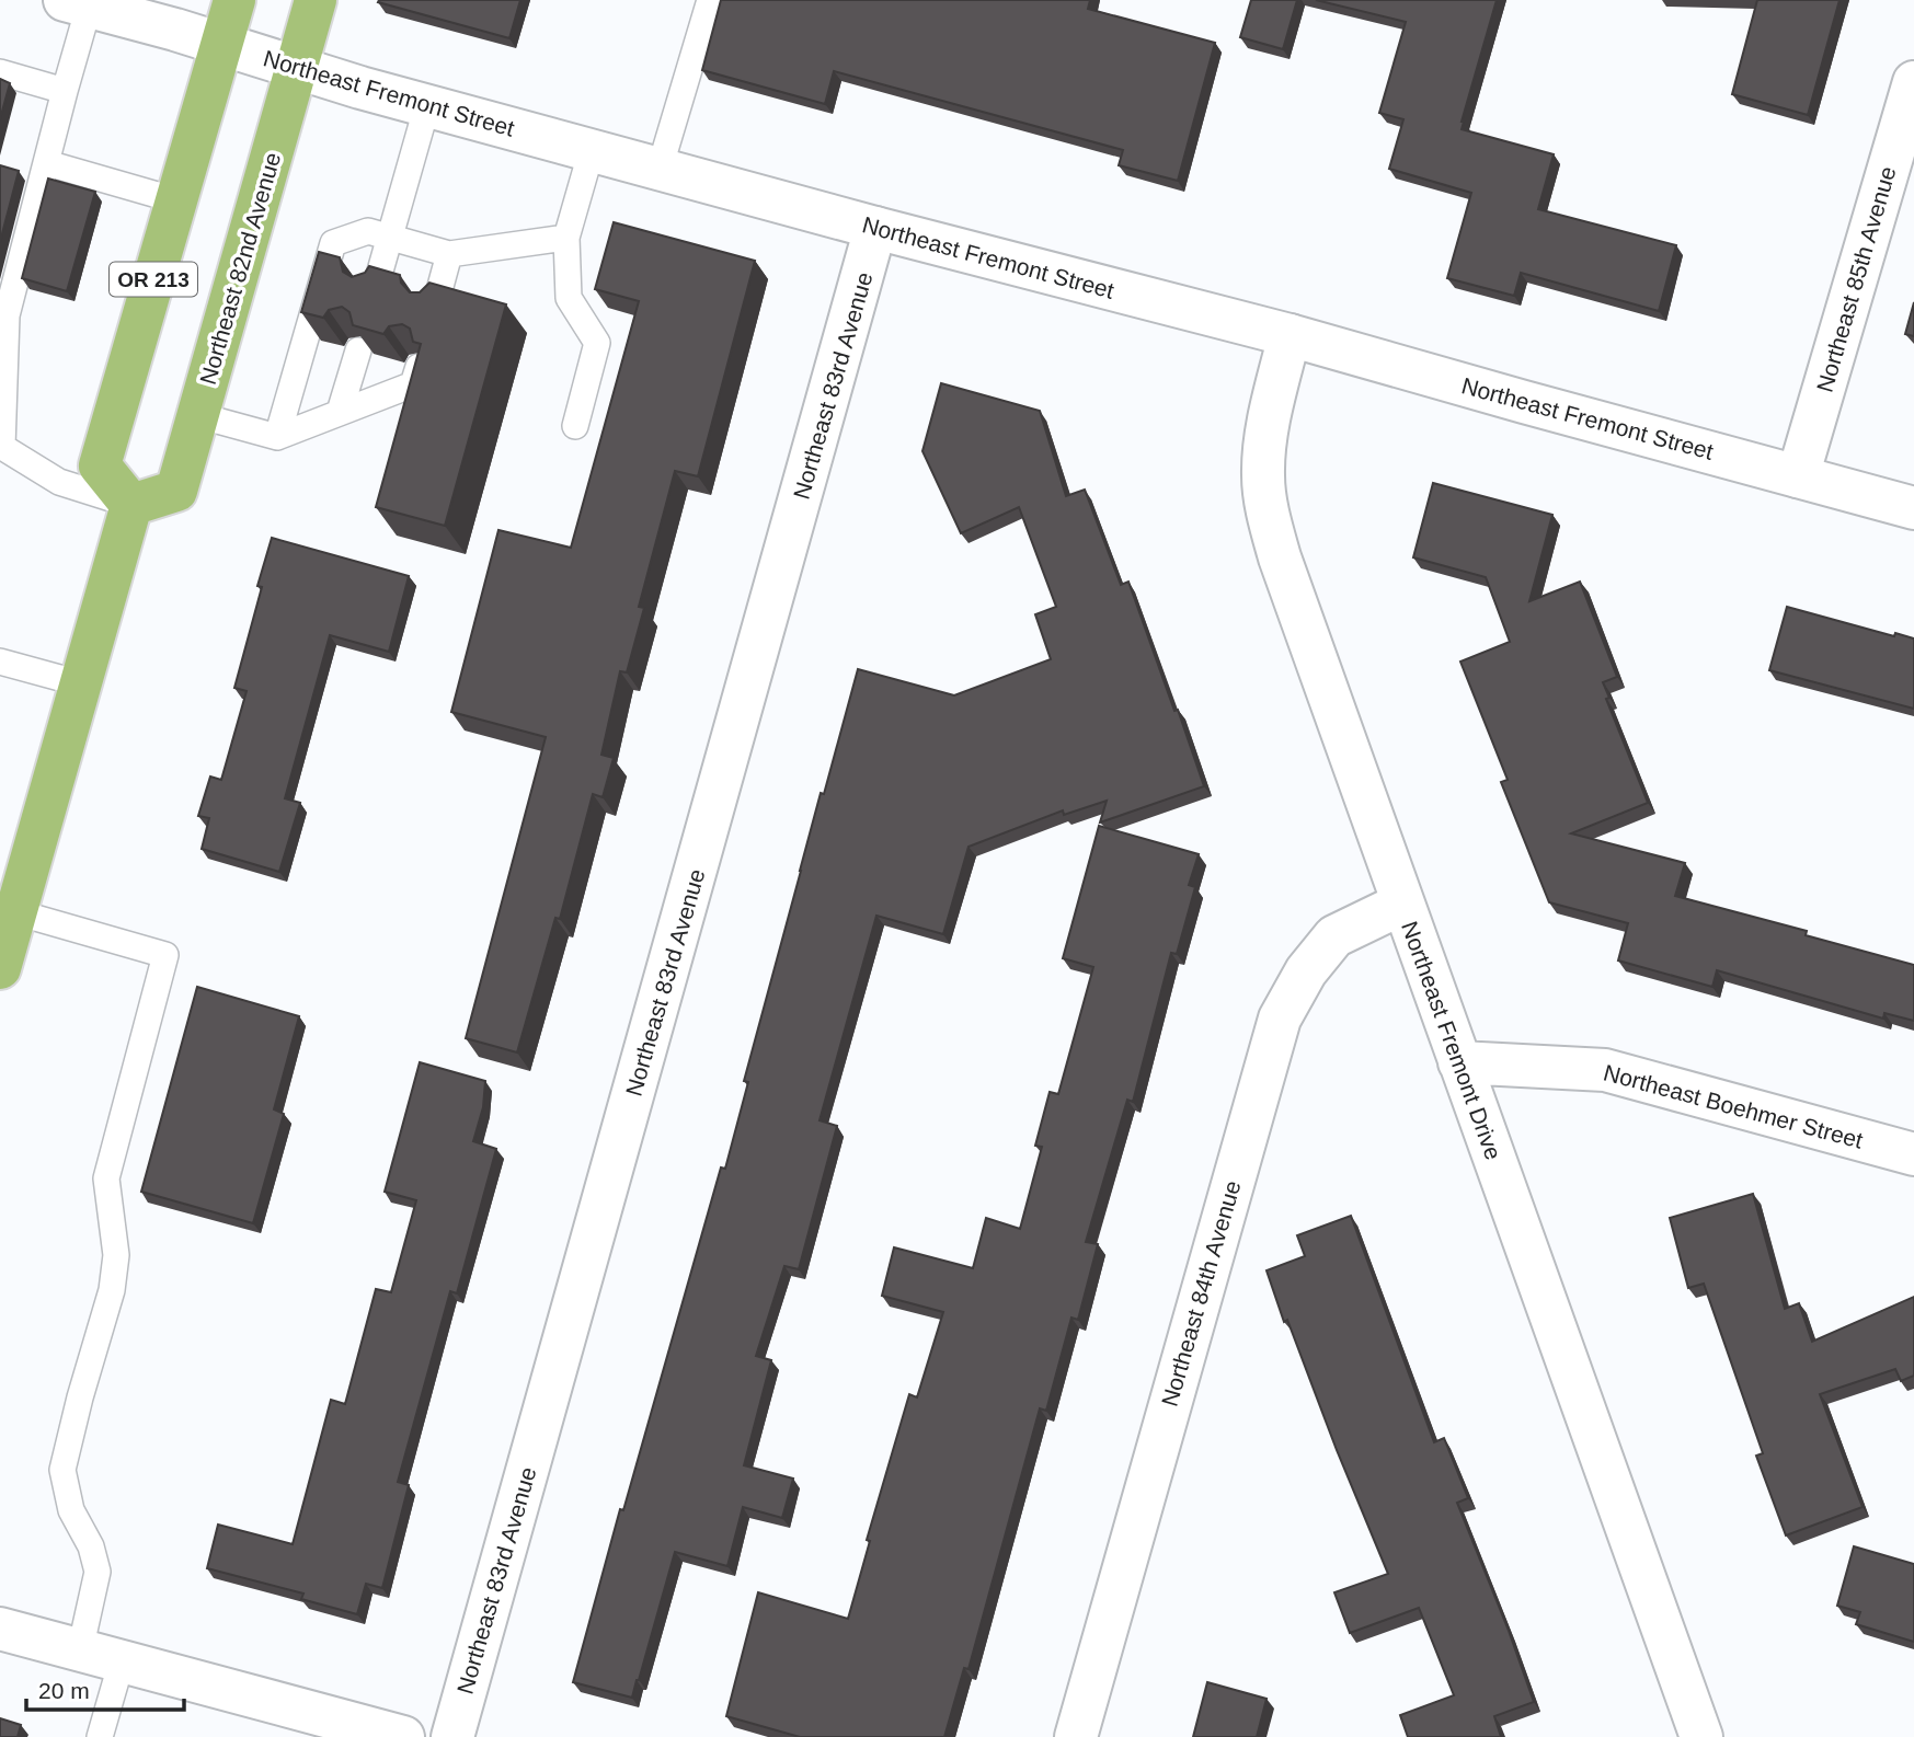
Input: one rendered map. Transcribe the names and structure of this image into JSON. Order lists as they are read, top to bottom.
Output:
{
  "streets": {
    "main road": ["Northeast 82nd Avenue", "OR 213"],
    "street": [
      "Northeast Fremont Street",
      "Northeast 85th Avenue",
      "Northeast 83rd Avenue",
      "Northeast Fremont Drive",
      "Northeast Boehmer Street",
      "Northeast 84th Avenue"
    ]
  },
  "crossings": [
    ["Northeast Fremont Street", "Northeast 82nd Avenue"],
    ["Northeast Fremont Street", "OR 213"],
    ["Northeast Fremont Street", "Northeast 85th Avenue"],
    ["Northeast Fremont Street", "Northeast 83rd Avenue"],
    ["Northeast Fremont Street", "Northeast Fremont Drive"],
    ["Northeast 82nd Avenue", "OR 213"],
    ["Northeast Fremont Drive", "Northeast Boehmer Street"],
    ["Northeast Fremont Drive", "Northeast 84th Avenue"]
  ],
  "scale_bar": "20 m"
}
